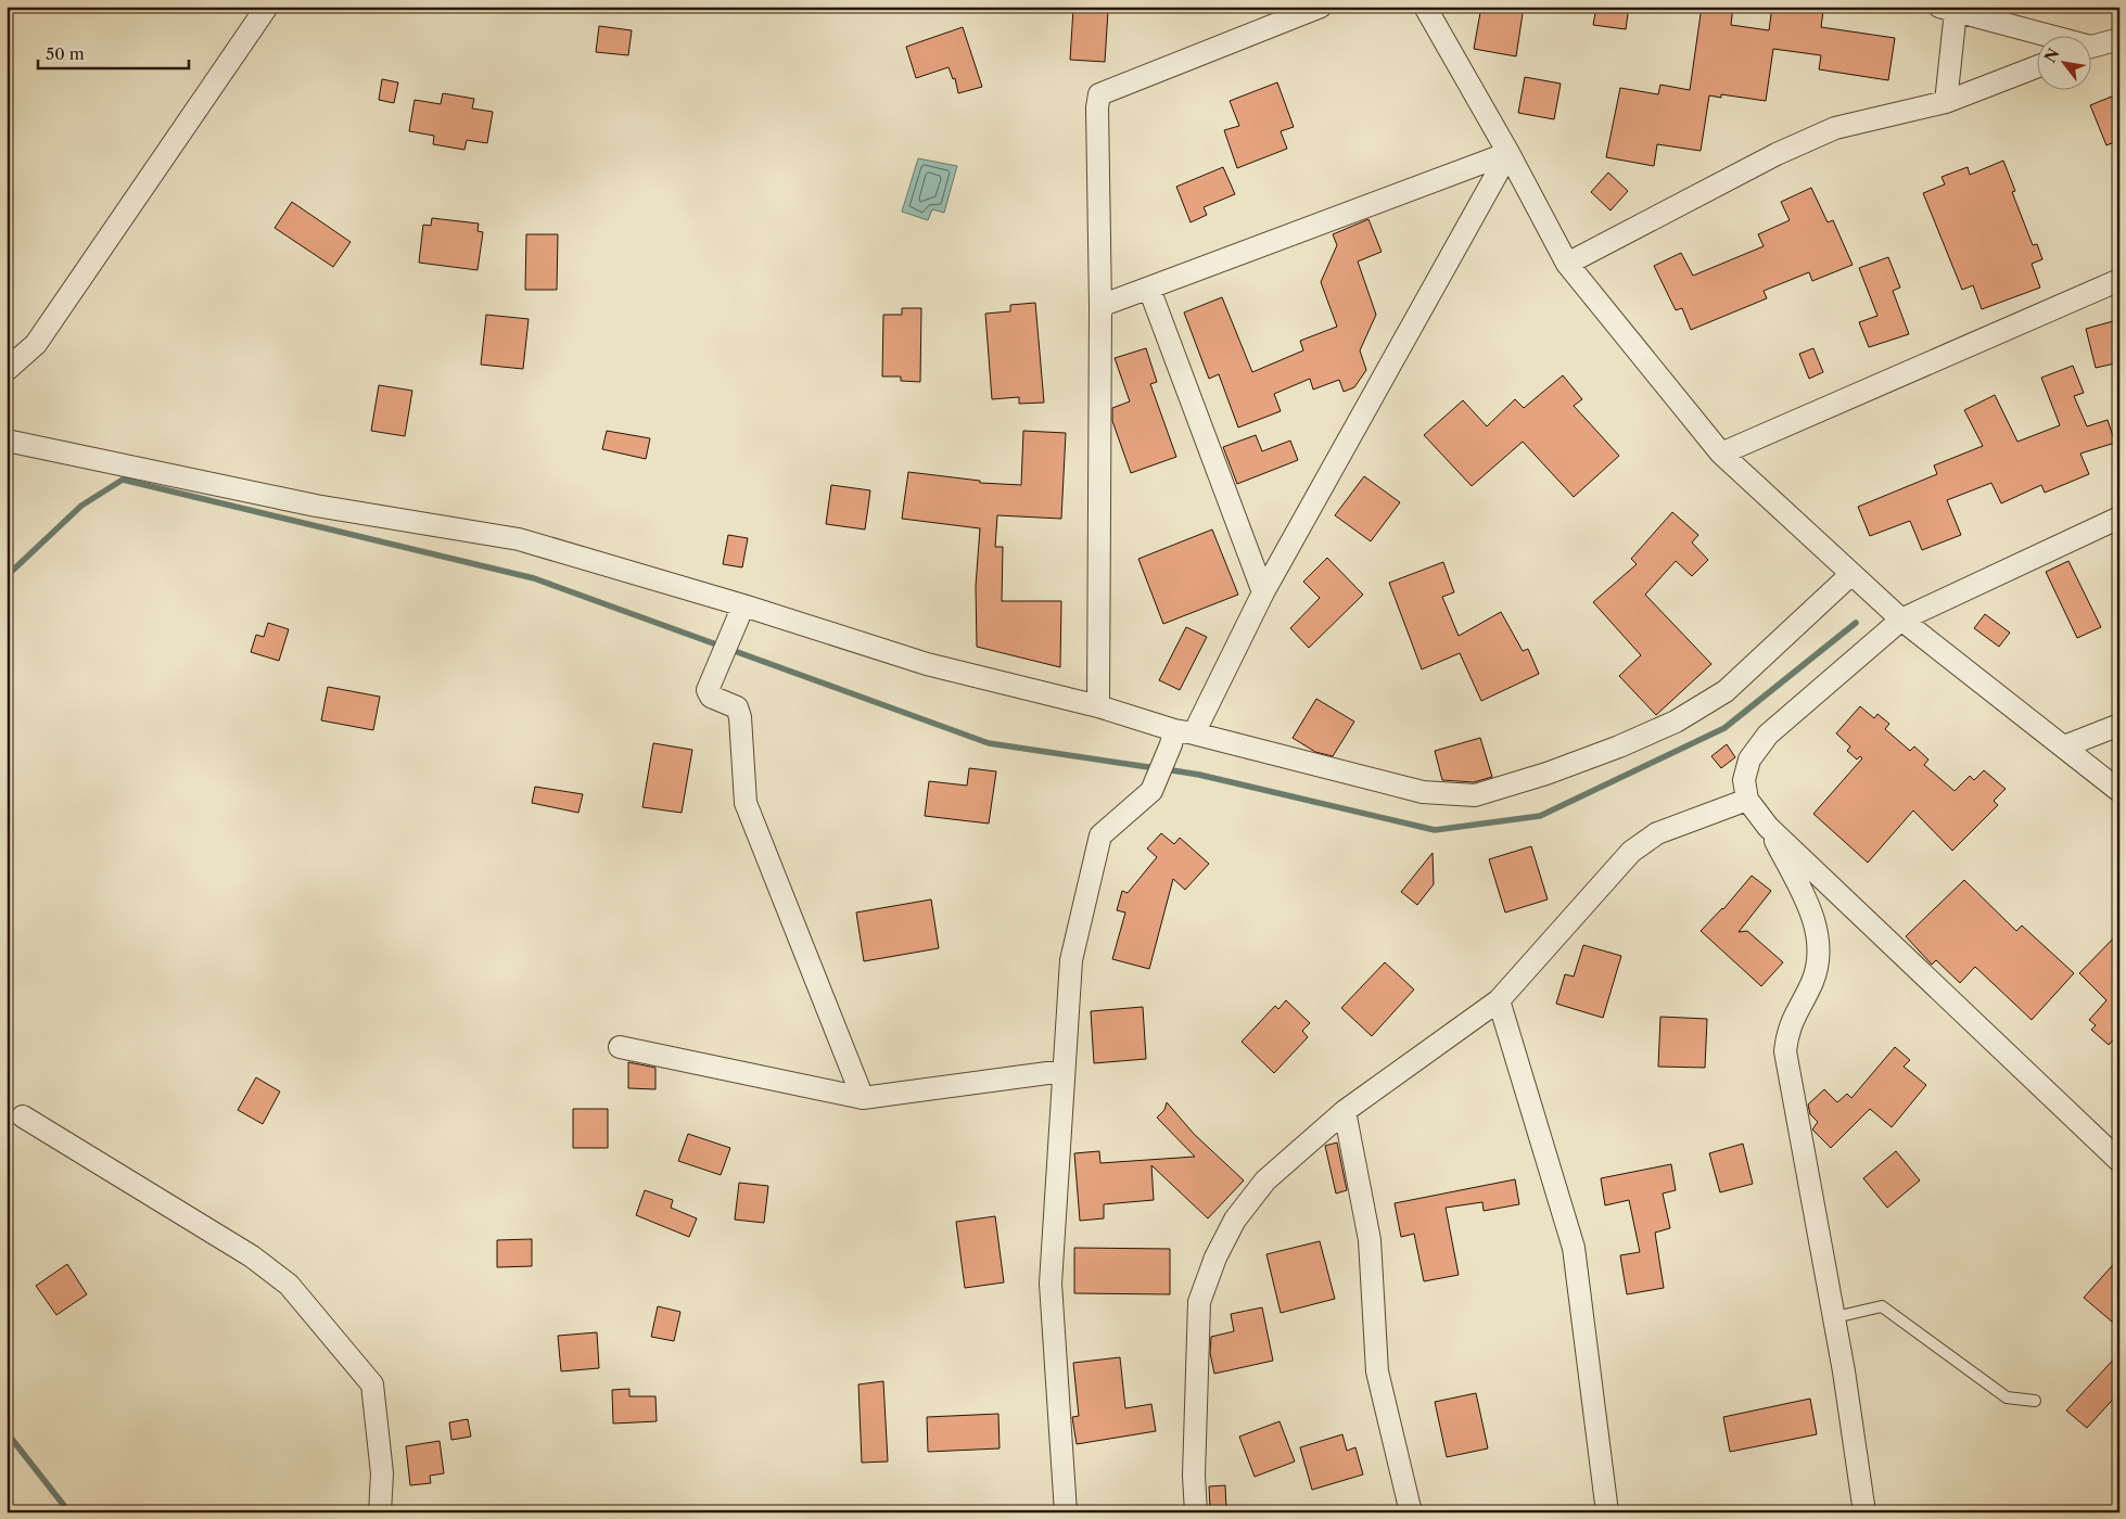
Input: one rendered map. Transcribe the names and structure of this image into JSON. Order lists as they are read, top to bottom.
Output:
{
  "scale_bar": "50 m",
  "north": "top left"
}
